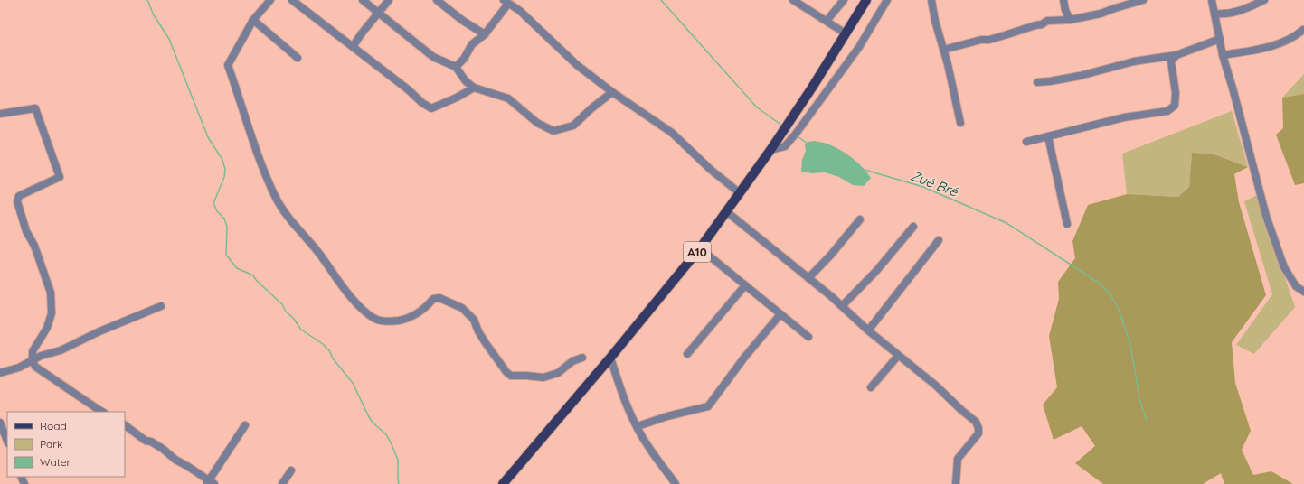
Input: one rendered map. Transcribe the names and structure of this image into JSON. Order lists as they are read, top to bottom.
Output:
{
  "streets": {
    "main road": ["A10"]
  },
  "water": ["Zué Bré"],
  "legend": ["Road", "Park", "Water"]
}
